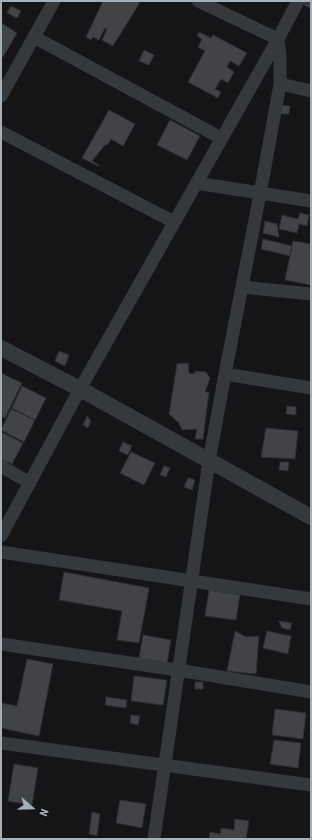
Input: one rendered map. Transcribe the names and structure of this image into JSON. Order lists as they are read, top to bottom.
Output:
{
  "north": "right"
}
